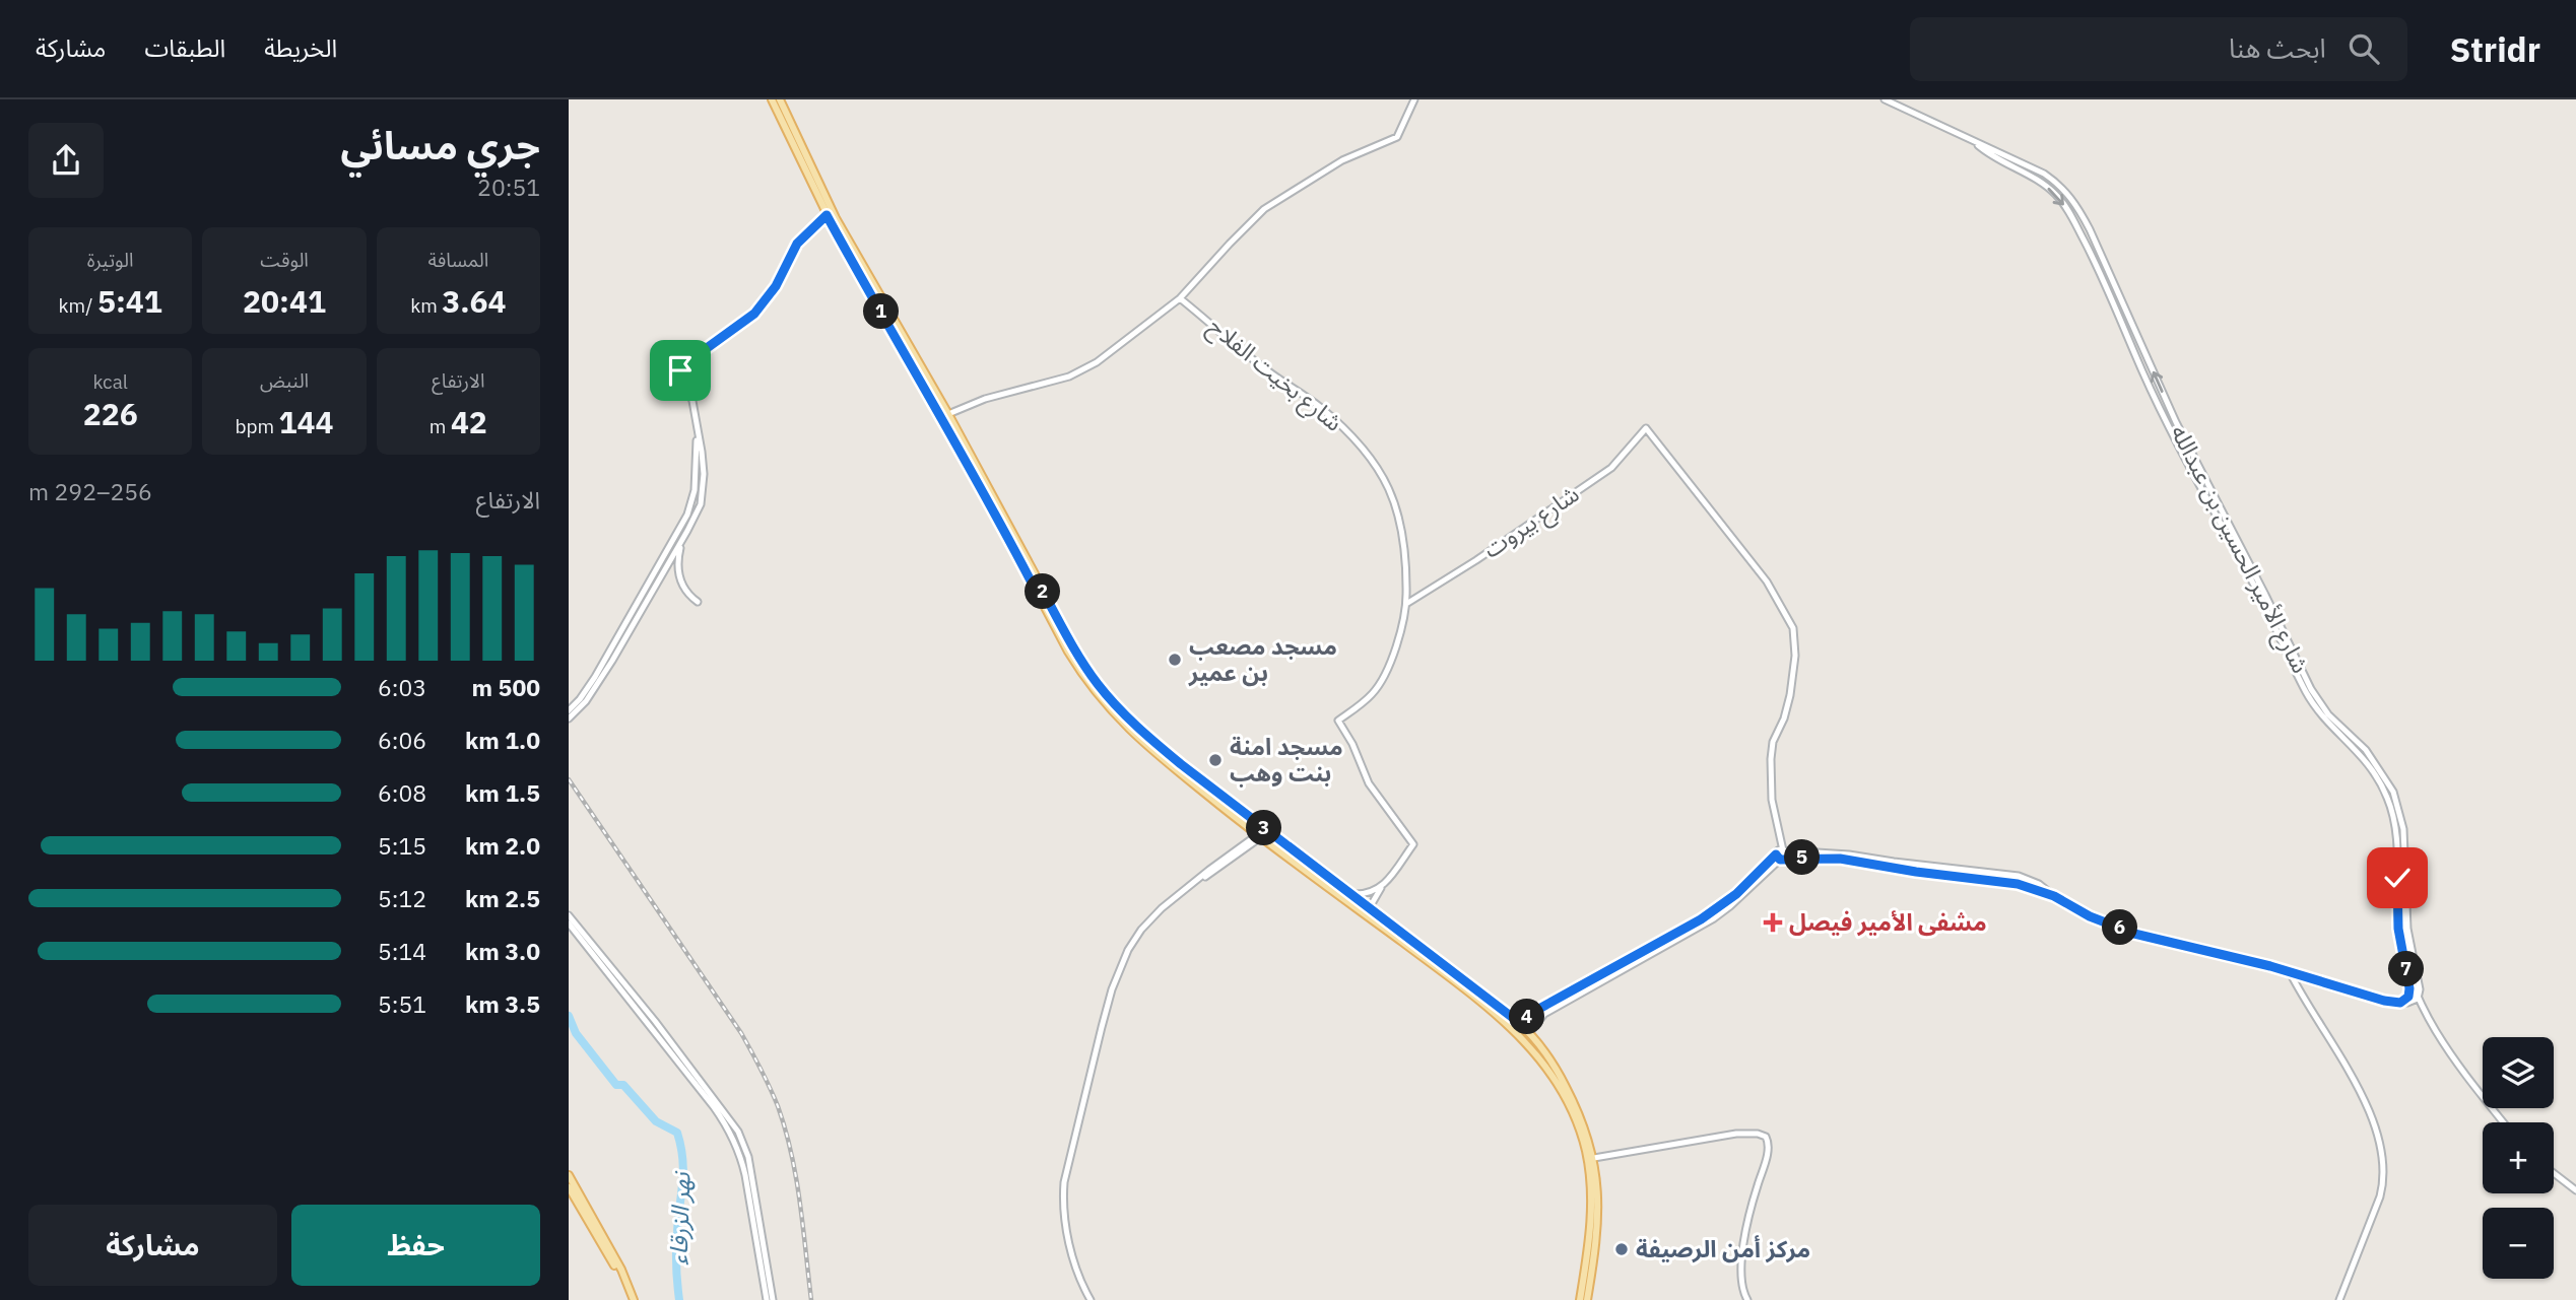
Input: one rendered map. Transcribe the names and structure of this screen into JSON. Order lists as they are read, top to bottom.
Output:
{
  "streets": {
    "street": ["شارع بخيت الفلاح", "شارع بيروت", "شارع الأمير الحسين بن عبدالله"]
  },
  "crossings": [
    ["شارع بخيت الفلاح", "شارع بيروت"]
  ],
  "water": ["نهر الزرقاء"],
  "places": {
    "other": ["مسجد مصعب بن عمير", "مسجد امنة بنت وهب", "مركز أمن الرصيفة"],
    "health": ["مشفى الأمير فيصل"]
  },
  "page": {
    "header": "Stridr",
    "search": "ابحث هنا",
    "nav": ["الخريطة", "الطبقات", "مشاركة"],
    "heading": ["جري مسائي", "20:51"],
    "stats": [
      ["المسافة", "3.64 km"],
      ["الوقت", "20:41"],
      ["الوتيرة", "5:41 /km"],
      ["الارتفاع", "42 m"],
      ["النبض", "144 bpm"],
      ["kcal", "226"]
    ],
    "pins": [
      "1",
      "2",
      "3",
      "5",
      "6",
      "7",
      "4"
    ],
    "chart": ["الارتفاع", "256–292 m"],
    "list": [
      {
        "name": "500 m",
        "note": "6:03"
      },
      {
        "name": "1.0 km",
        "note": "6:06"
      },
      {
        "name": "1.5 km",
        "note": "6:08"
      },
      {
        "name": "2.0 km",
        "note": "5:15"
      },
      {
        "name": "2.5 km",
        "note": "5:12"
      },
      {
        "name": "3.0 km",
        "note": "5:14"
      },
      {
        "name": "3.5 km",
        "note": "5:51"
      }
    ],
    "map_buttons": ["+", "−"],
    "buttons": ["حفظ", "مشاركة"]
  }
}
